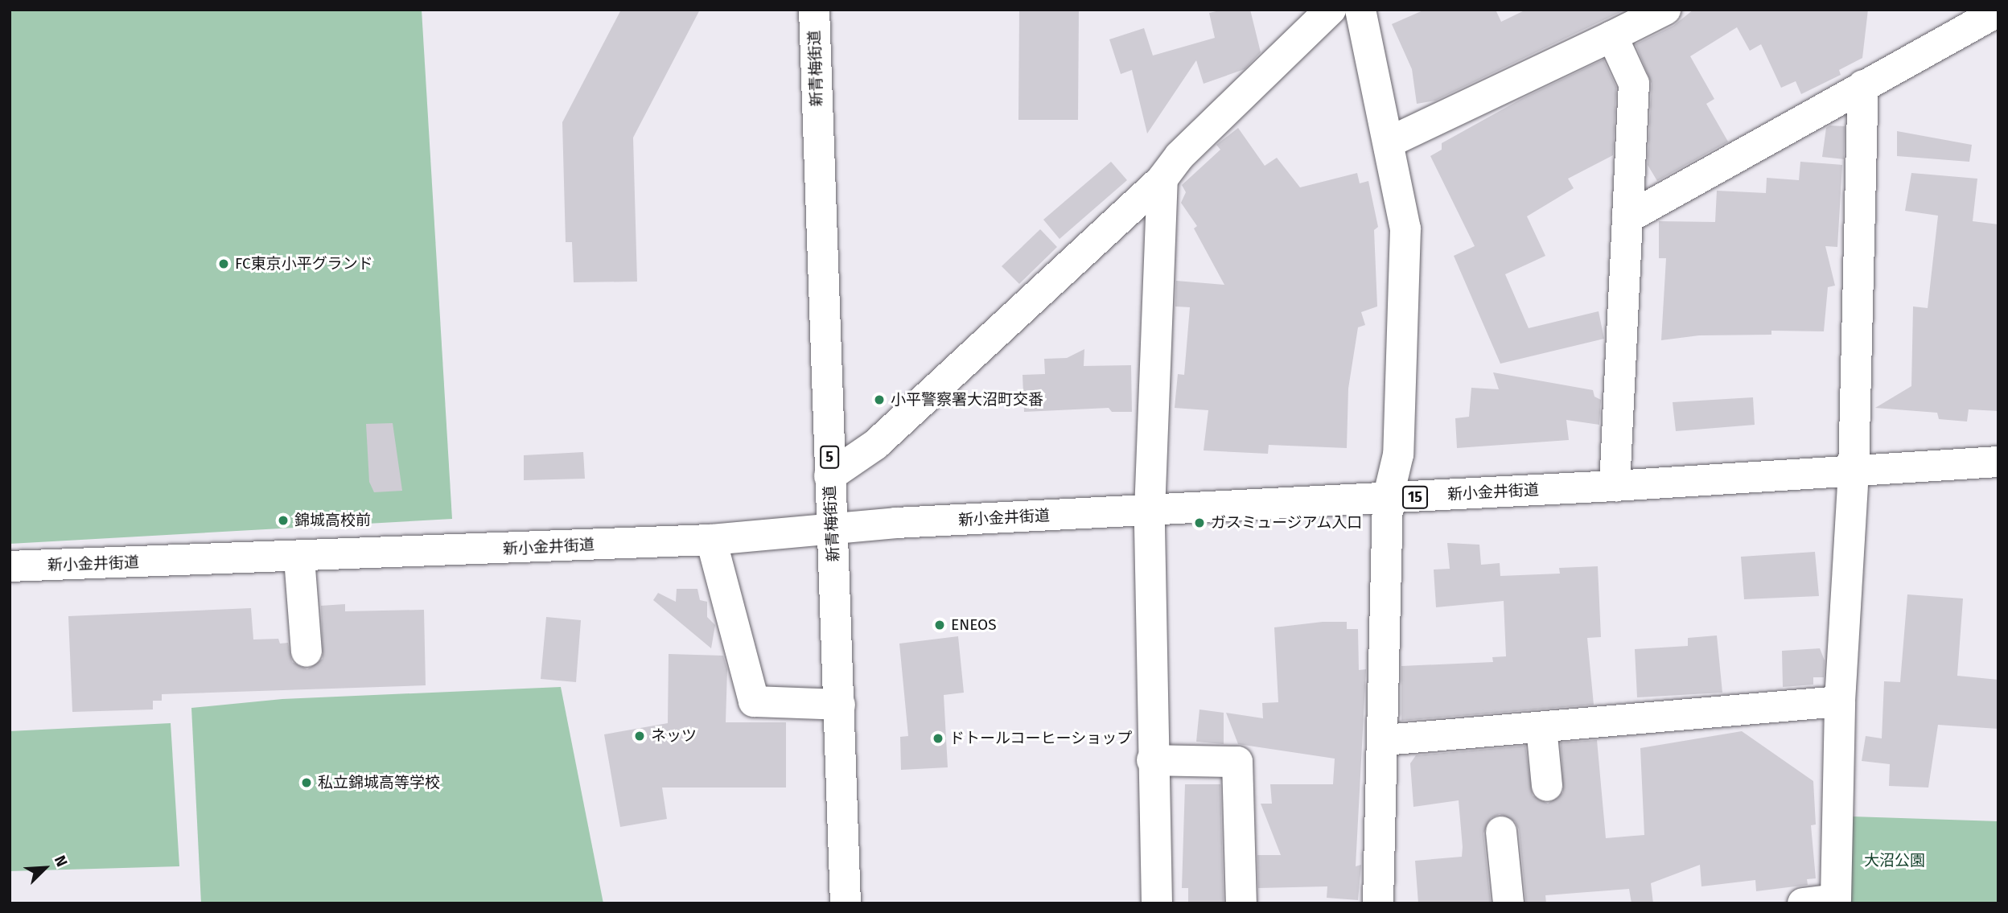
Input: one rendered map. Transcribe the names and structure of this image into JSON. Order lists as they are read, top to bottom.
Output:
{
  "streets": {
    "street": [
      "新青梅街道",
      "5",
      "新小金井街道",
      "15"
    ]
  },
  "crossings": [
    ["新青梅街道", "新小金井街道"]
  ],
  "parks": ["大沼公園"],
  "places": [
    "FC東京小平グランド",
    "小平警察署大沼町交番",
    "錦城高校前",
    "ガスミュージアム入口",
    "ENEOS",
    "ネッツ",
    "ドトールコーヒーショップ",
    "私立錦城高等学校"
  ],
  "north": "top right"
}
